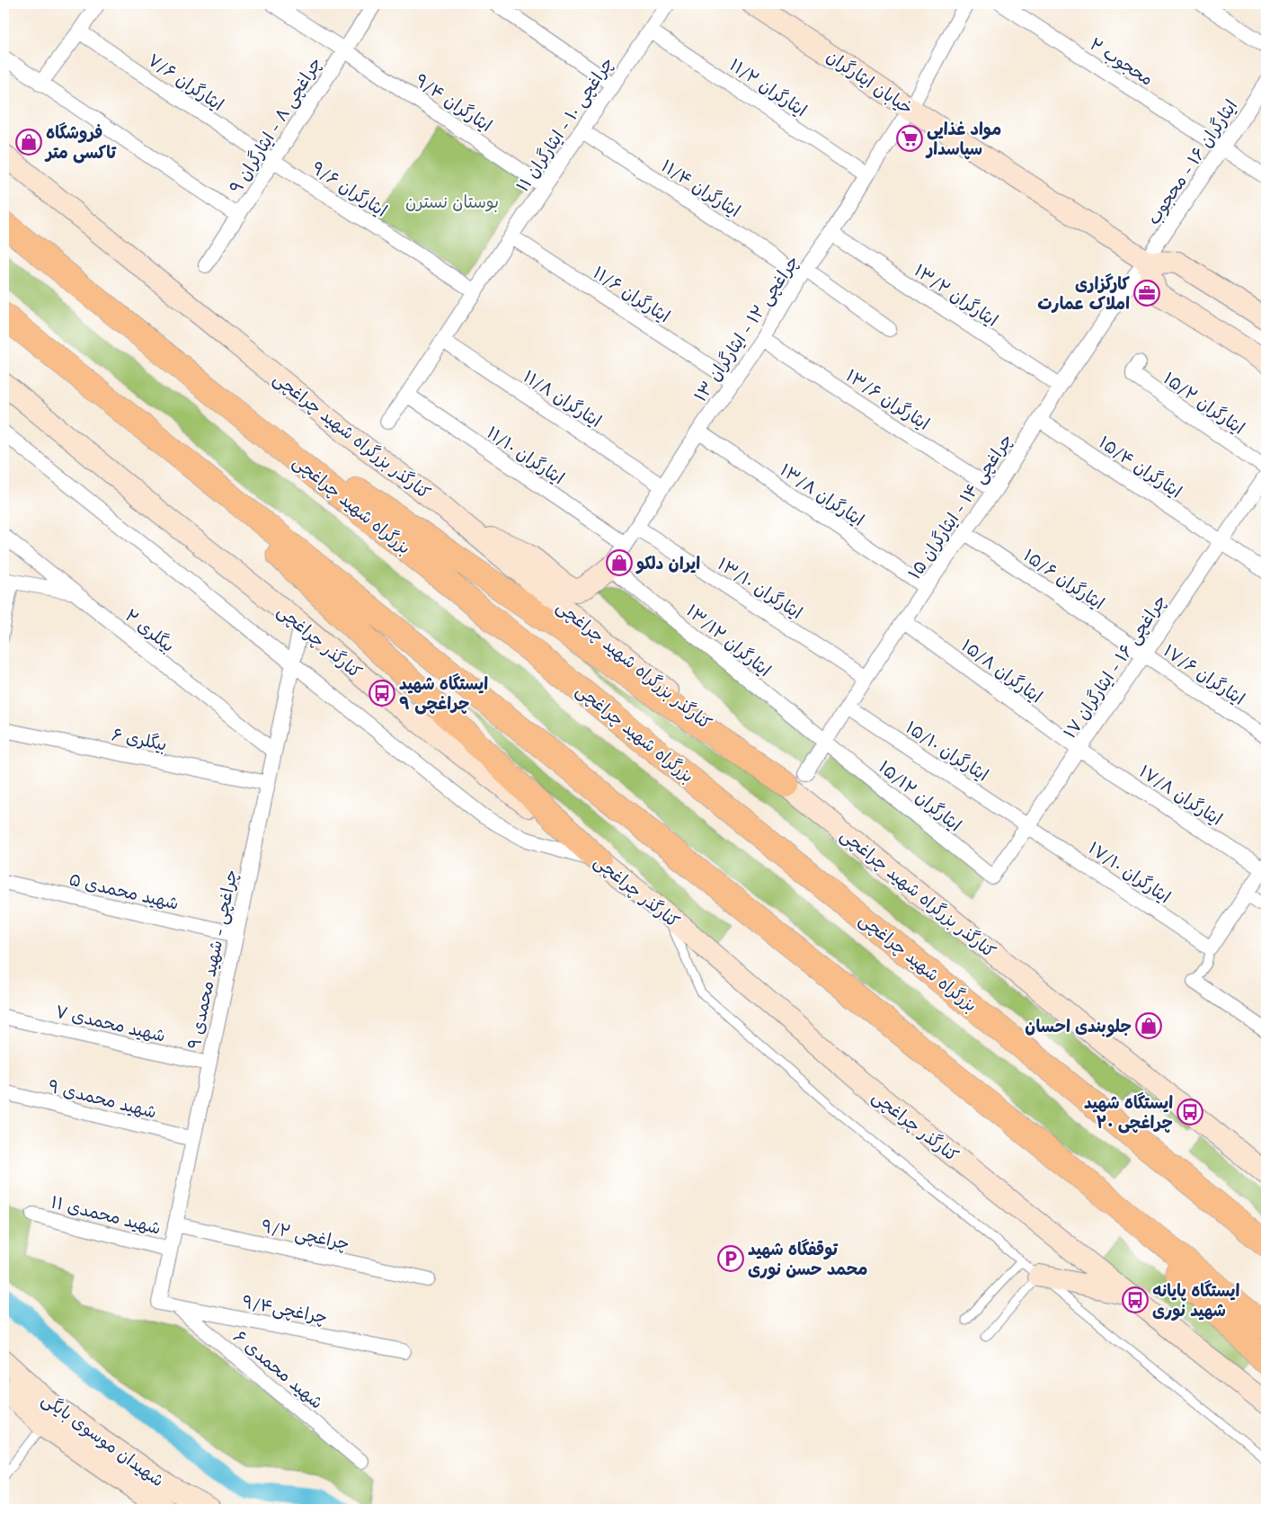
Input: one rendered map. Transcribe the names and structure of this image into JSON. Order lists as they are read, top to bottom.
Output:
{
  "streets": {
    "highway": ["بزرگراه شهید چراغچی"],
    "main road": [
      "خیابان ایثارگران",
      "کنارگذر بزرگراه شهید چراغچی",
      "کنارگذر چراغچی",
      "شهیدان موسوی بایگی"
    ],
    "street": [
      "محجوب ۲",
      "ایثارگران ۷/۶",
      "ایثارگران ۱۱/۲",
      "ایثارگران ۹/۴",
      "چراغچی ۱۰ - ایثارگران ۱۱",
      "چراغچی ۸ - ایثارگران ۹",
      "ایثارگران ۱۶ - محجوب",
      "ایثارگران ۱۱/۴",
      "ایثارگران ۹/۶",
      "ایثارگران ۱۱/۶",
      "ایثارگران ۱۳/۲",
      "چراغچی ۱۲ - ایثارگران ۱۳",
      "ایثارگران ۱۱/۸",
      "ایثارگران ۱۳/۶",
      "ایثارگران ۱۵/۲",
      "ایثارگران ۱۱/۱۰",
      "ایثارگران ۱۵/۴",
      "ایثارگران ۱۳/۸",
      "چراغچی ۱۴ - ایثارگران ۱۵",
      "ایثارگران ۱۵/۶",
      "ایثارگران ۱۳/۱۰",
      "بیگلری ۲",
      "ایثارگران ۱۳/۱۲",
      "چراغچی ۱۶ - ایثارگران ۱۷",
      "ایثارگران ۱۵/۸",
      "ایثارگران ۱۷/۶",
      "بیگلری ۶",
      "ایثارگران ۱۵/۱۰",
      "ایثارگران ۱۷/۸",
      "ایثارگران ۱۵/۱۲",
      "ایثارگران ۱۷/۱۰",
      "شهید محمدی ۵",
      "۹ چراغچی - شهید محمدی",
      "شهید محمدی ۷",
      "شهید محمدی ۹",
      "شهید محمدی ۱۱",
      "۹/۲ چراغچی",
      "۹/۴چراغچی",
      "شهید محمدی ۶"
    ]
  },
  "crossings": [
    ["محجوب ۲", "ایثارگران ۱۶ - محجوب"],
    ["ایثارگران ۷/۶", "چراغچی ۸ - ایثارگران ۹"],
    ["ایثارگران ۷/۶", "ایثارگران ۹/۶"],
    ["خیابان ایثارگران", "ایثارگران ۱۶ - محجوب"],
    ["خیابان ایثارگران", "چراغچی ۱۲ - ایثارگران ۱۳"],
    ["خیابان ایثارگران", "چراغچی ۱۴ - ایثارگران ۱۵"],
    ["ایثارگران ۱۱/۲", "چراغچی ۱۰ - ایثارگران ۱۱"],
    ["ایثارگران ۱۱/۲", "چراغچی ۱۲ - ایثارگران ۱۳"],
    ["ایثارگران ۹/۴", "چراغچی ۱۰ - ایثارگران ۱۱"],
    ["ایثارگران ۹/۴", "چراغچی ۸ - ایثارگران ۹"],
    ["چراغچی ۱۰ - ایثارگران ۱۱", "ایثارگران ۱۱/۴"],
    ["چراغچی ۱۰ - ایثارگران ۱۱", "ایثارگران ۹/۶"],
    ["چراغچی ۱۰ - ایثارگران ۱۱", "ایثارگران ۱۱/۶"],
    ["چراغچی ۱۰ - ایثارگران ۱۱", "ایثارگران ۱۱/۸"],
    ["چراغچی ۱۰ - ایثارگران ۱۱", "ایثارگران ۱۱/۱۰"],
    ["چراغچی ۸ - ایثارگران ۹", "ایثارگران ۹/۶"],
    ["ایثارگران ۱۶ - محجوب", "چراغچی ۱۴ - ایثارگران ۱۵"],
    ["ایثارگران ۱۱/۴", "چراغچی ۱۲ - ایثارگران ۱۳"],
    ["ایثارگران ۱۱/۶", "چراغچی ۱۲ - ایثارگران ۱۳"],
    ["ایثارگران ۱۳/۲", "چراغچی ۱۲ - ایثارگران ۱۳"],
    ["ایثارگران ۱۳/۲", "چراغچی ۱۴ - ایثارگران ۱۵"],
    ["چراغچی ۱۲ - ایثارگران ۱۳", "ایثارگران ۱۱/۸"],
    ["چراغچی ۱۲ - ایثارگران ۱۳", "ایثارگران ۱۳/۶"],
    ["چراغچی ۱۲ - ایثارگران ۱۳", "ایثارگران ۱۱/۱۰"],
    ["چراغچی ۱۲ - ایثارگران ۱۳", "ایثارگران ۱۳/۸"],
    ["چراغچی ۱۲ - ایثارگران ۱۳", "ایثارگران ۱۳/۱۰"],
    ["چراغچی ۱۲ - ایثارگران ۱۳", "ایثارگران ۱۳/۱۲"],
    ["ایثارگران ۱۳/۶", "چراغچی ۱۴ - ایثارگران ۱۵"],
    ["کنارگذر بزرگراه شهید چراغچی", "چراغچی ۱۴ - ایثارگران ۱۵"],
    ["ایثارگران ۱۵/۴", "چراغچی ۱۴ - ایثارگران ۱۵"],
    ["ایثارگران ۱۵/۴", "چراغچی ۱۶ - ایثارگران ۱۷"],
    ["ایثارگران ۱۳/۸", "چراغچی ۱۴ - ایثارگران ۱۵"],
    ["چراغچی ۱۴ - ایثارگران ۱۵", "ایثارگران ۱۵/۶"],
    ["چراغچی ۱۴ - ایثارگران ۱۵", "ایثارگران ۱۳/۱۰"],
    ["چراغچی ۱۴ - ایثارگران ۱۵", "ایثارگران ۱۳/۱۲"],
    ["چراغچی ۱۴ - ایثارگران ۱۵", "ایثارگران ۱۵/۸"],
    ["چراغچی ۱۴ - ایثارگران ۱۵", "ایثارگران ۱۵/۱۰"],
    ["چراغچی ۱۴ - ایثارگران ۱۵", "ایثارگران ۱۵/۱۲"],
    ["ایثارگران ۱۵/۶", "چراغچی ۱۶ - ایثارگران ۱۷"],
    ["ایثارگران ۱۵/۶", "ایثارگران ۱۷/۶"],
    ["بیگلری ۲", "۹ چراغچی - شهید محمدی"],
    ["ایثارگران ۱۳/۱۲", "ایثارگران ۱۵/۱۲"],
    ["کنارگذر چراغچی", "۹ چراغچی - شهید محمدی"],
    ["چراغچی ۱۶ - ایثارگران ۱۷", "ایثارگران ۱۵/۸"],
    ["چراغچی ۱۶ - ایثارگران ۱۷", "ایثارگران ۱۷/۶"],
    ["چراغچی ۱۶ - ایثارگران ۱۷", "ایثارگران ۱۵/۱۰"],
    ["چراغچی ۱۶ - ایثارگران ۱۷", "ایثارگران ۱۷/۸"],
    ["چراغچی ۱۶ - ایثارگران ۱۷", "ایثارگران ۱۵/۱۲"],
    ["چراغچی ۱۶ - ایثارگران ۱۷", "ایثارگران ۱۷/۱۰"],
    ["ایثارگران ۱۵/۸", "ایثارگران ۱۷/۸"],
    ["بیگلری ۶", "۹ چراغچی - شهید محمدی"],
    ["ایثارگران ۱۵/۱۰", "ایثارگران ۱۷/۱۰"],
    ["شهید محمدی ۵", "۹ چراغچی - شهید محمدی"],
    ["۹ چراغچی - شهید محمدی", "شهید محمدی ۷"],
    ["۹ چراغچی - شهید محمدی", "شهید محمدی ۹"],
    ["۹ چراغچی - شهید محمدی", "شهید محمدی ۱۱"],
    ["۹ چراغچی - شهید محمدی", "۹/۲ چراغچی"],
    ["۹ چراغچی - شهید محمدی", "۹/۴چراغچی"],
    ["۹/۴چراغچی", "شهید محمدی ۶"]
  ],
  "parks": ["بوستان نسترن"],
  "places": {
    "supermarket": ["مواد غذایی سپاسدار"],
    "shop": ["فروشگاه تاکسی متر", "ایران دلکو", "جلوبندی احسان"],
    "office": ["کارگزاری املاک عمارت"],
    "bus stop": ["ایستگاه شهید چراغچی ۹", "ایستگاه شهید چراغچی ۲۰", "ایستگاه پایانه شهید نوری"],
    "parking": ["توقفگاه شهید محمد حسن نوری"]
  }
}
